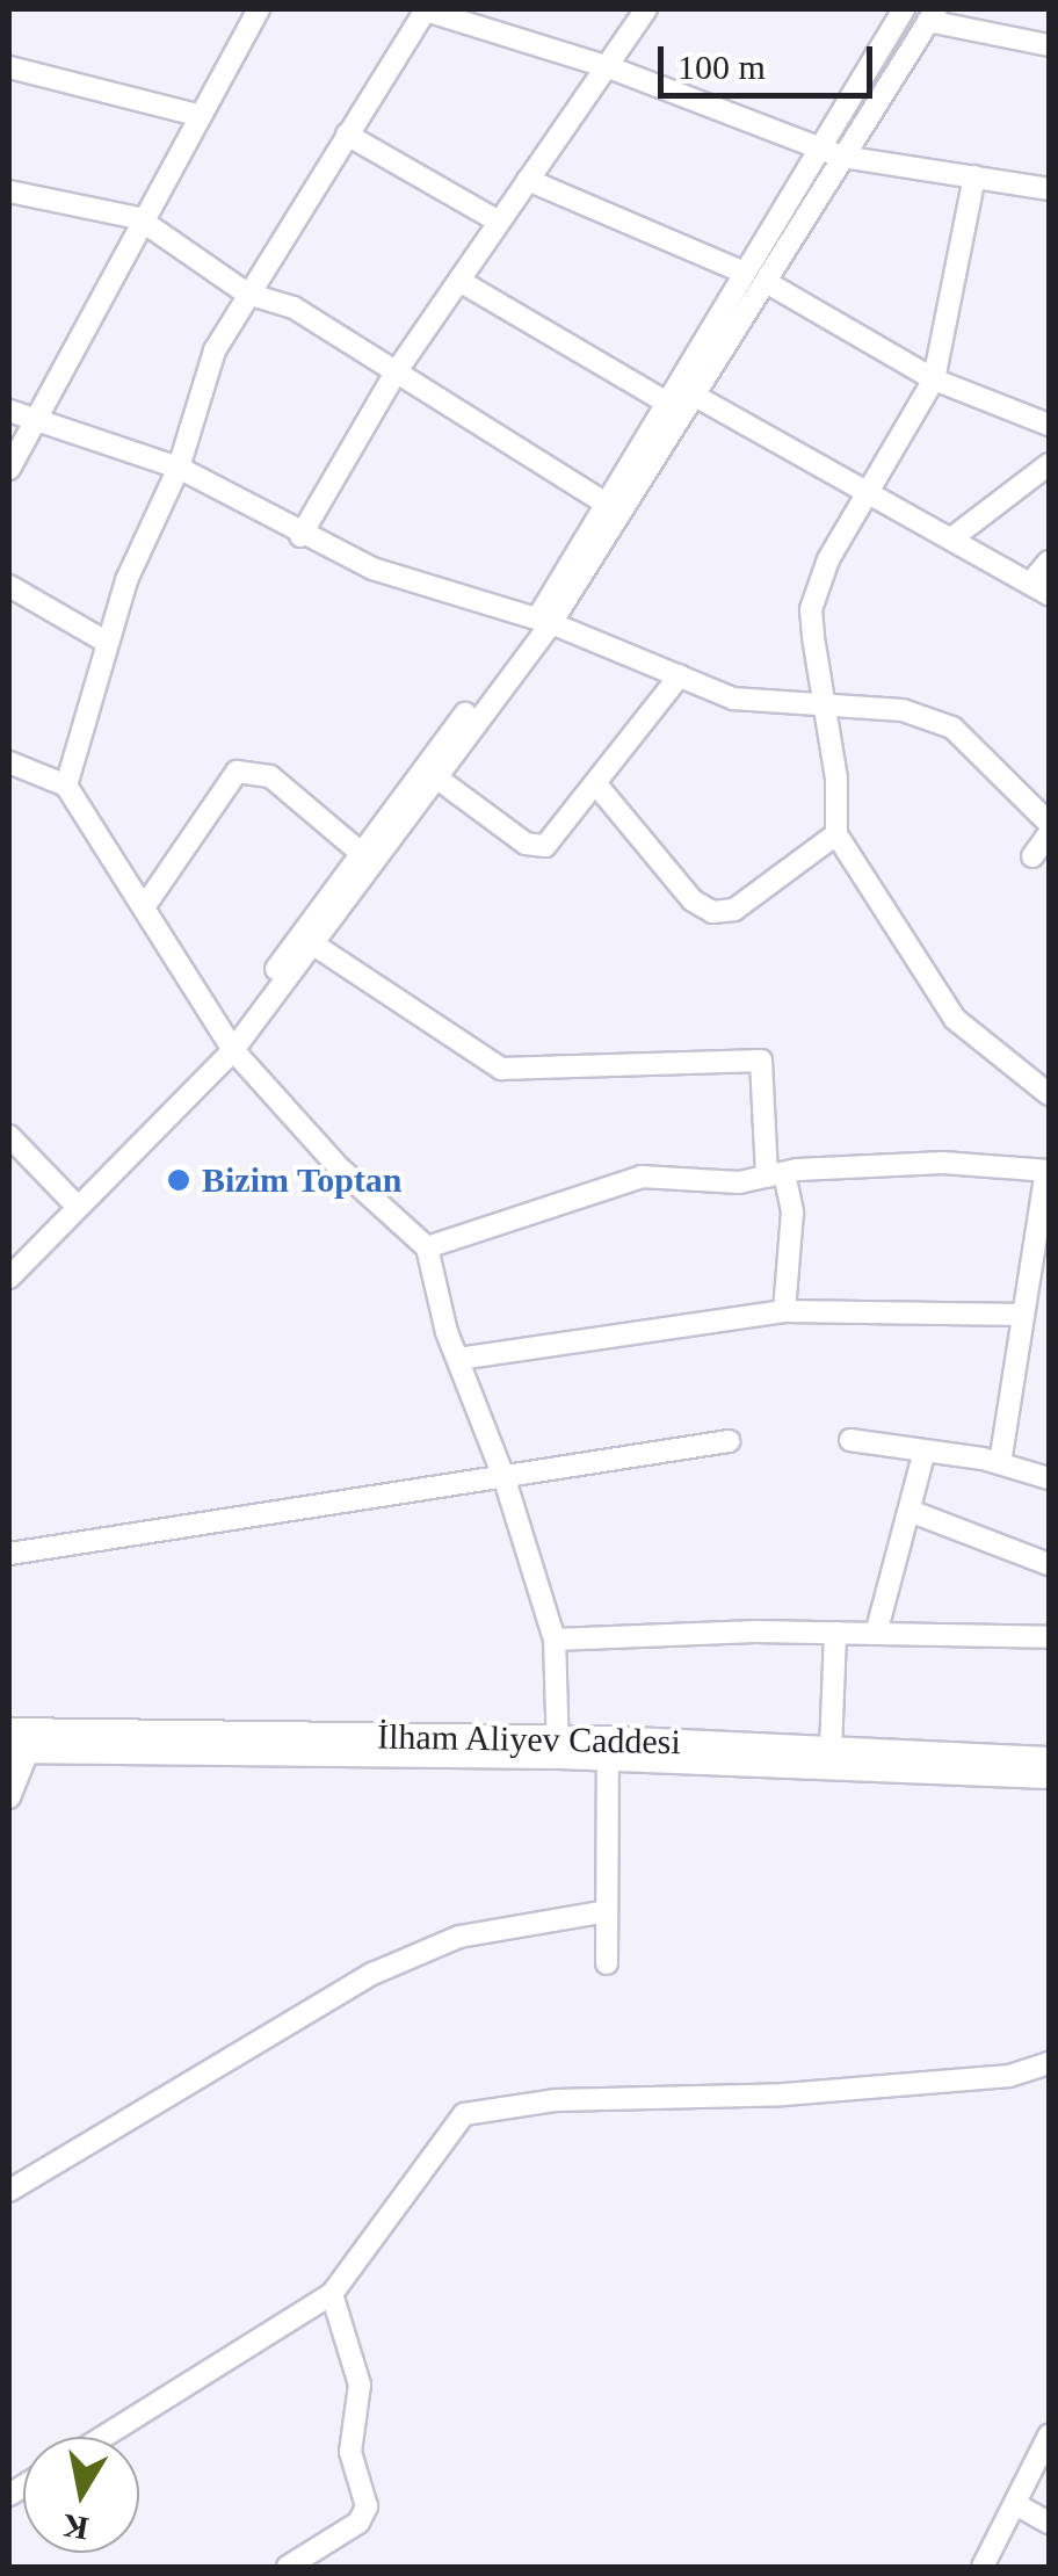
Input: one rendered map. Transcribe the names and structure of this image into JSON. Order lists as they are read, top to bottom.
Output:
{
  "streets": {
    "main road": ["İlham Aliyev Caddesi"]
  },
  "places": ["Bizim Toptan"],
  "scale_bar": "100 m",
  "north": "bottom"
}
